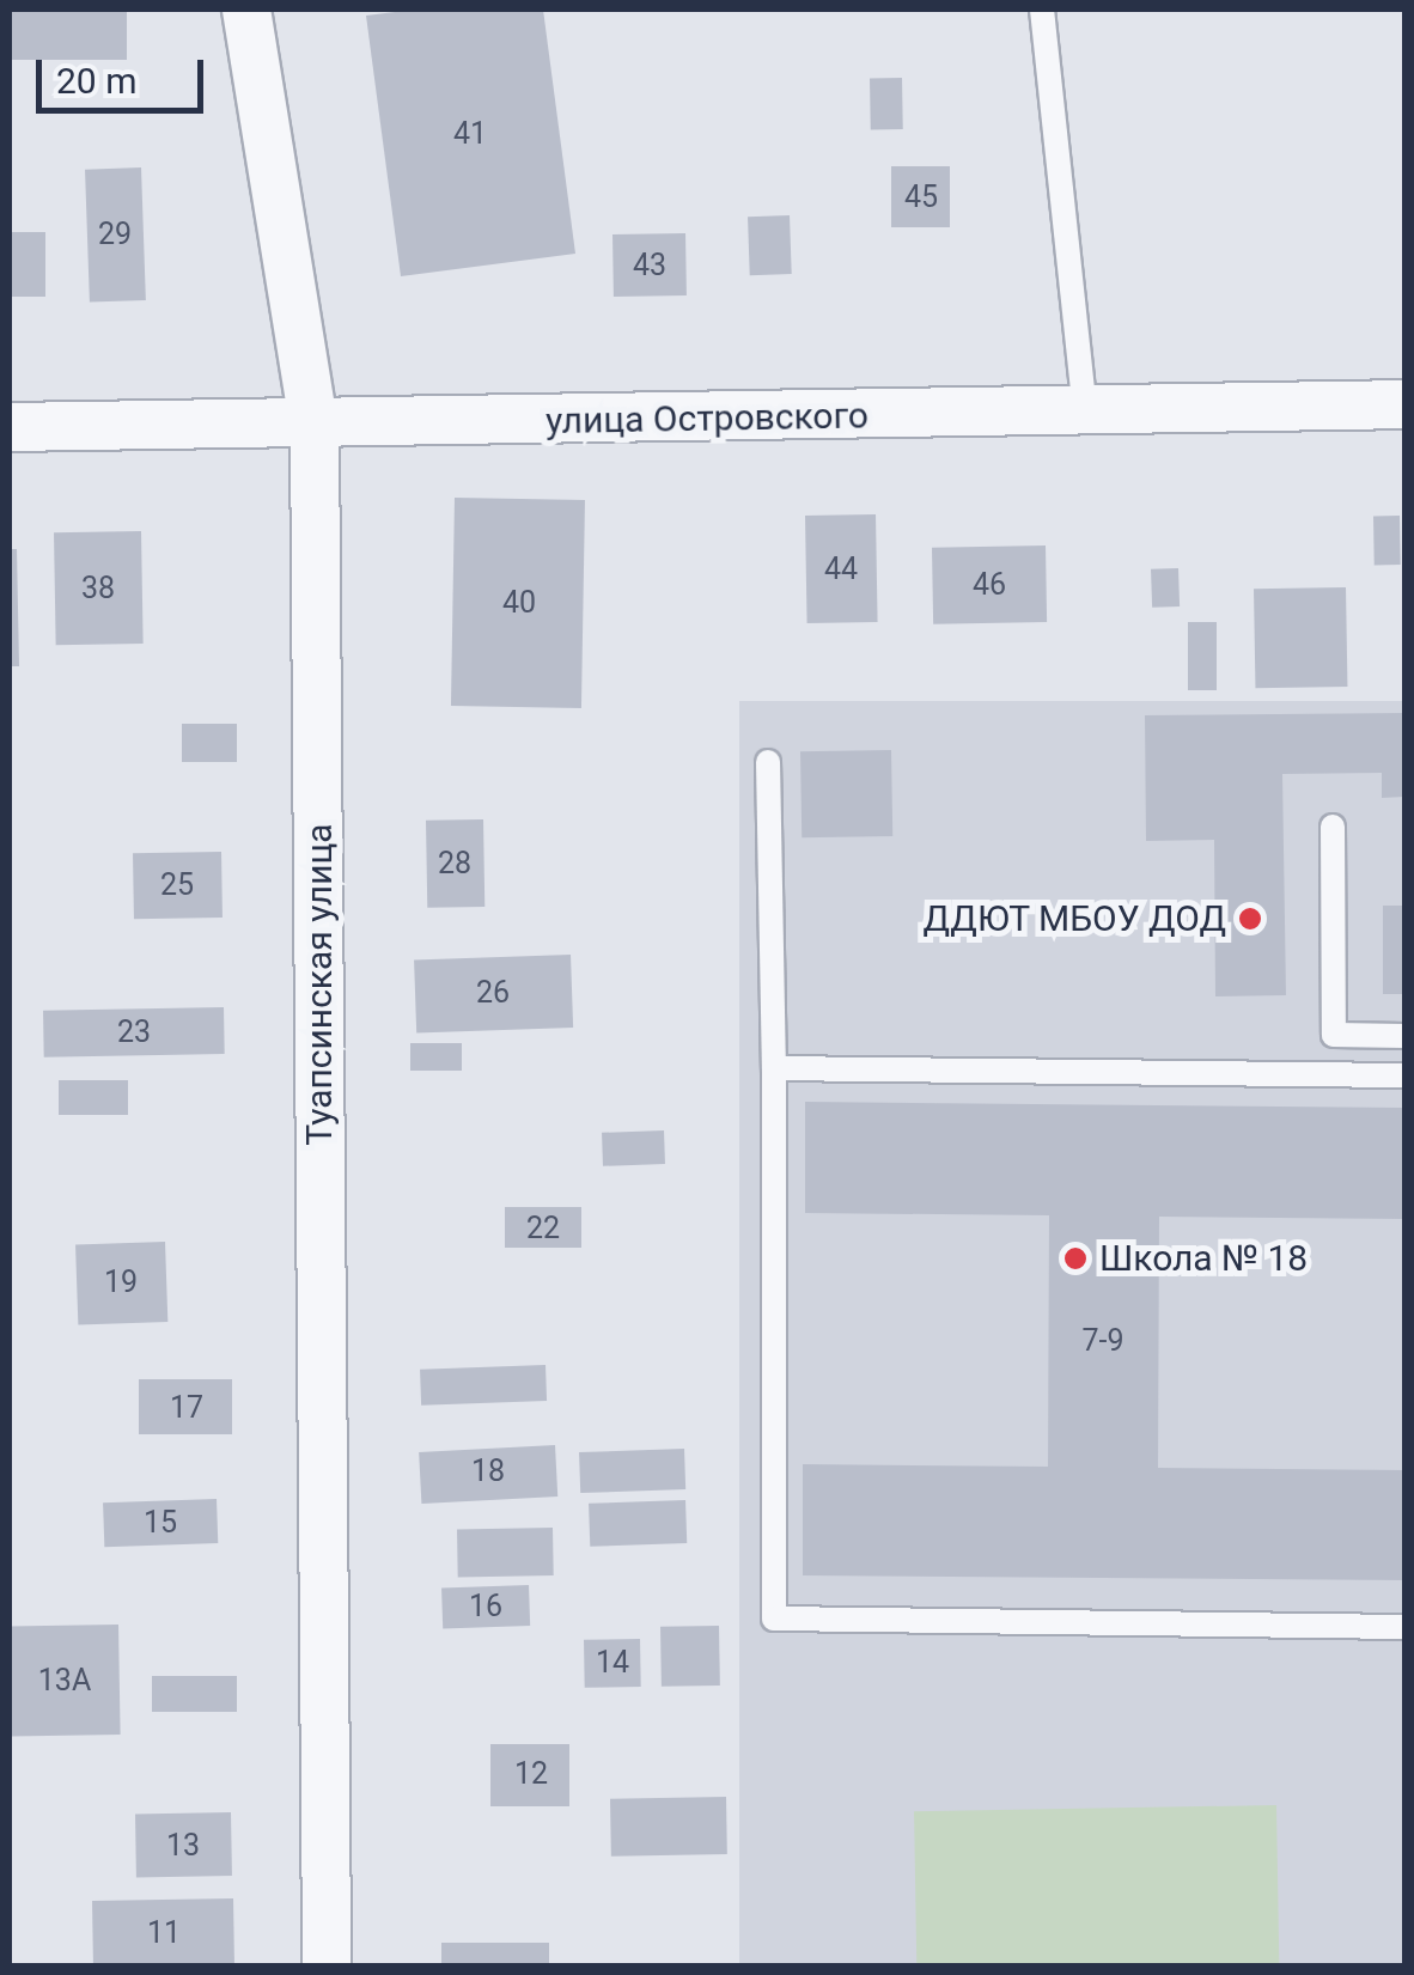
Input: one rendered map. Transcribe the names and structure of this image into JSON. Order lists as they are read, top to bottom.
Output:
{
  "streets": {
    "street": ["улица Островского", "Туапсинская улица"]
  },
  "crossings": [
    ["улица Островского", "Туапсинская улица"]
  ],
  "places": ["ДДЮТ МБОУ ДОД", "Школа № 18"],
  "house_numbers": [
    "41",
    "45",
    "29",
    "43",
    "44",
    "46",
    "38",
    "40",
    "28",
    "25",
    "26",
    "23",
    "22",
    "19",
    "7-9",
    "17",
    "18",
    "15",
    "16",
    "14",
    "13А",
    "12",
    "13",
    "11"
  ],
  "scale_bar": "20 m"
}
